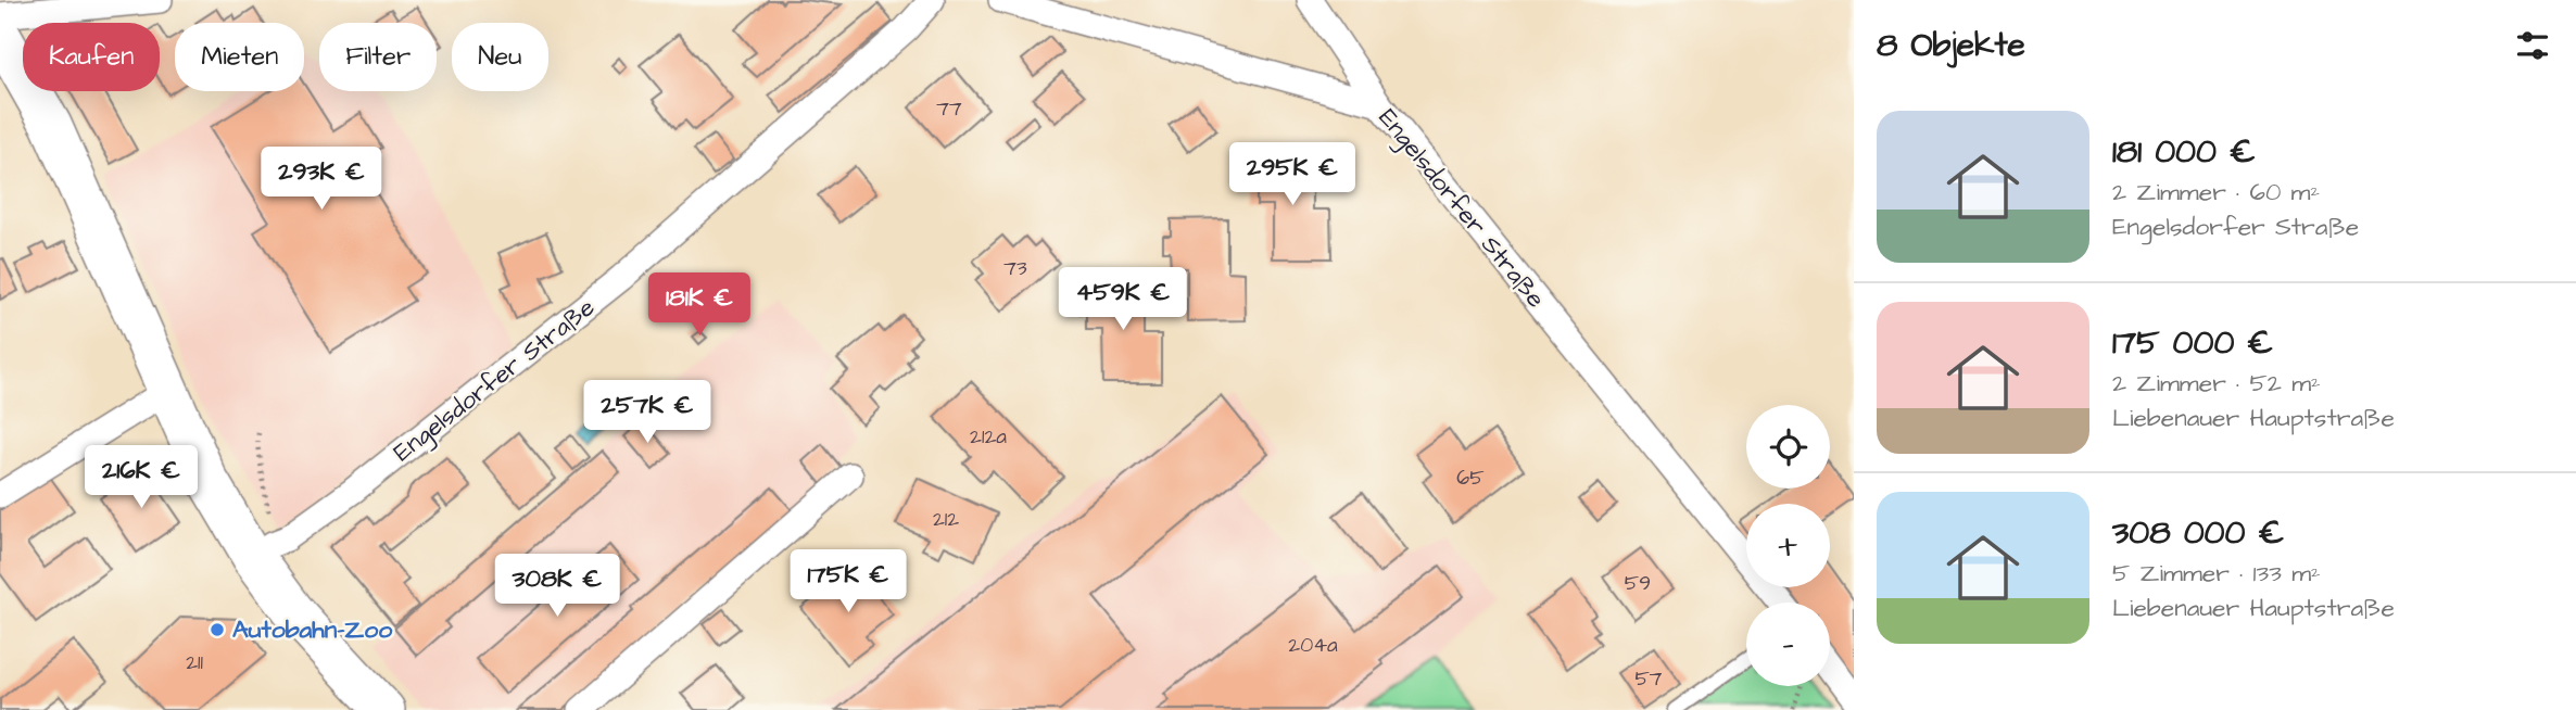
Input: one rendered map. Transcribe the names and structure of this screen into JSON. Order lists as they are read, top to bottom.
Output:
{
  "streets": {
    "street": ["Engelsdorfer Straße"]
  },
  "places": ["Autobahn-Zoo"],
  "house_numbers": [
    "77",
    "73",
    "212a",
    "65",
    "212",
    "59",
    "204a",
    "211",
    "57"
  ],
  "page": {
    "heading": "8 Objekte",
    "chip": [
      "Kaufen",
      "Mieten",
      "Filter",
      "Neu"
    ],
    "list": [
      {
        "name": "181 000 €",
        "note": "2 Zimmer · 60 m² · Engelsdorfer Straße"
      },
      {
        "name": "175 000 €",
        "note": "2 Zimmer · 52 m² · Liebenauer Hauptstraße"
      },
      {
        "name": "308 000 €",
        "note": "5 Zimmer · 133 m² · Liebenauer Hauptstraße"
      }
    ],
    "price": [
      "295K €",
      "293K €",
      "459K €",
      "181K €",
      "257K €",
      "216K €",
      "175K €",
      "308K €"
    ],
    "map_buttons": ["+", "−"]
  }
}
